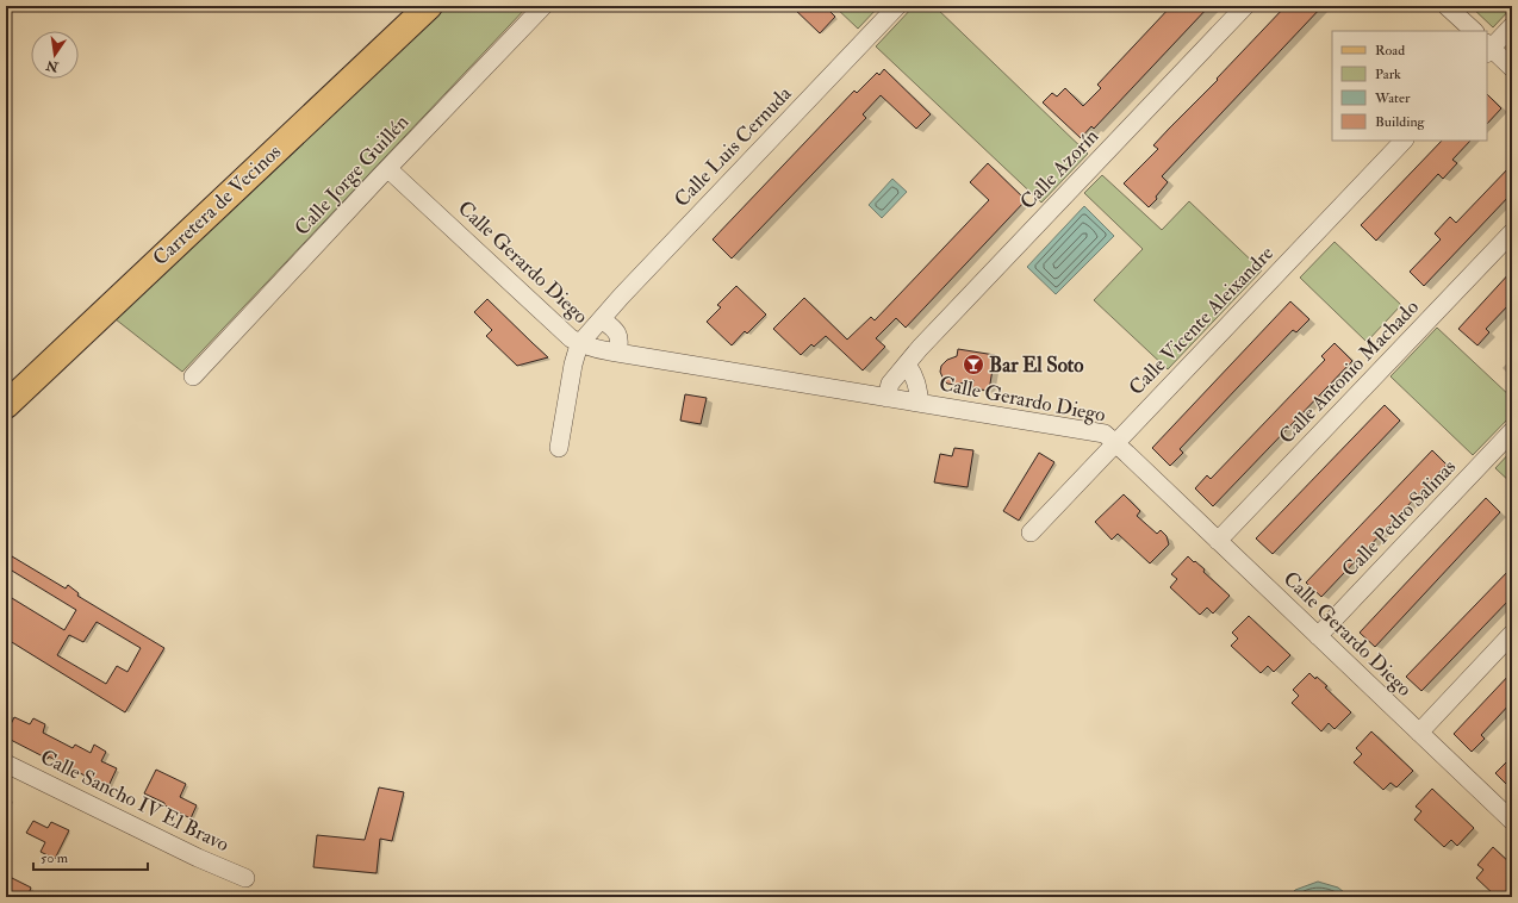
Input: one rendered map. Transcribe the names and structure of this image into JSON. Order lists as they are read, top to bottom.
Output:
{
  "streets": {
    "main road": ["Carretera de Vecinos"],
    "street": [
      "Calle Luis Cernuda",
      "Calle Azorín",
      "Calle Jorge Guillén",
      "Calle Gerardo Diego",
      "Calle Vicente Aleixandre",
      "Calle Antonio Machado",
      "Calle Pedro Salinas",
      "Calle Sancho IV El Bravo"
    ]
  },
  "crossings": [
    ["Calle Luis Cernuda", "Calle Gerardo Diego"],
    ["Calle Azorín", "Calle Gerardo Diego"],
    ["Calle Jorge Guillén", "Calle Gerardo Diego"],
    ["Calle Gerardo Diego", "Calle Vicente Aleixandre"],
    ["Calle Gerardo Diego", "Calle Antonio Machado"],
    ["Calle Gerardo Diego", "Calle Pedro Salinas"]
  ],
  "places": {
    "bar": ["Bar El Soto"]
  },
  "legend": [
    "Road",
    "Park",
    "Water",
    "Building"
  ],
  "scale_bar": "50 m",
  "north": "bottom"
}
